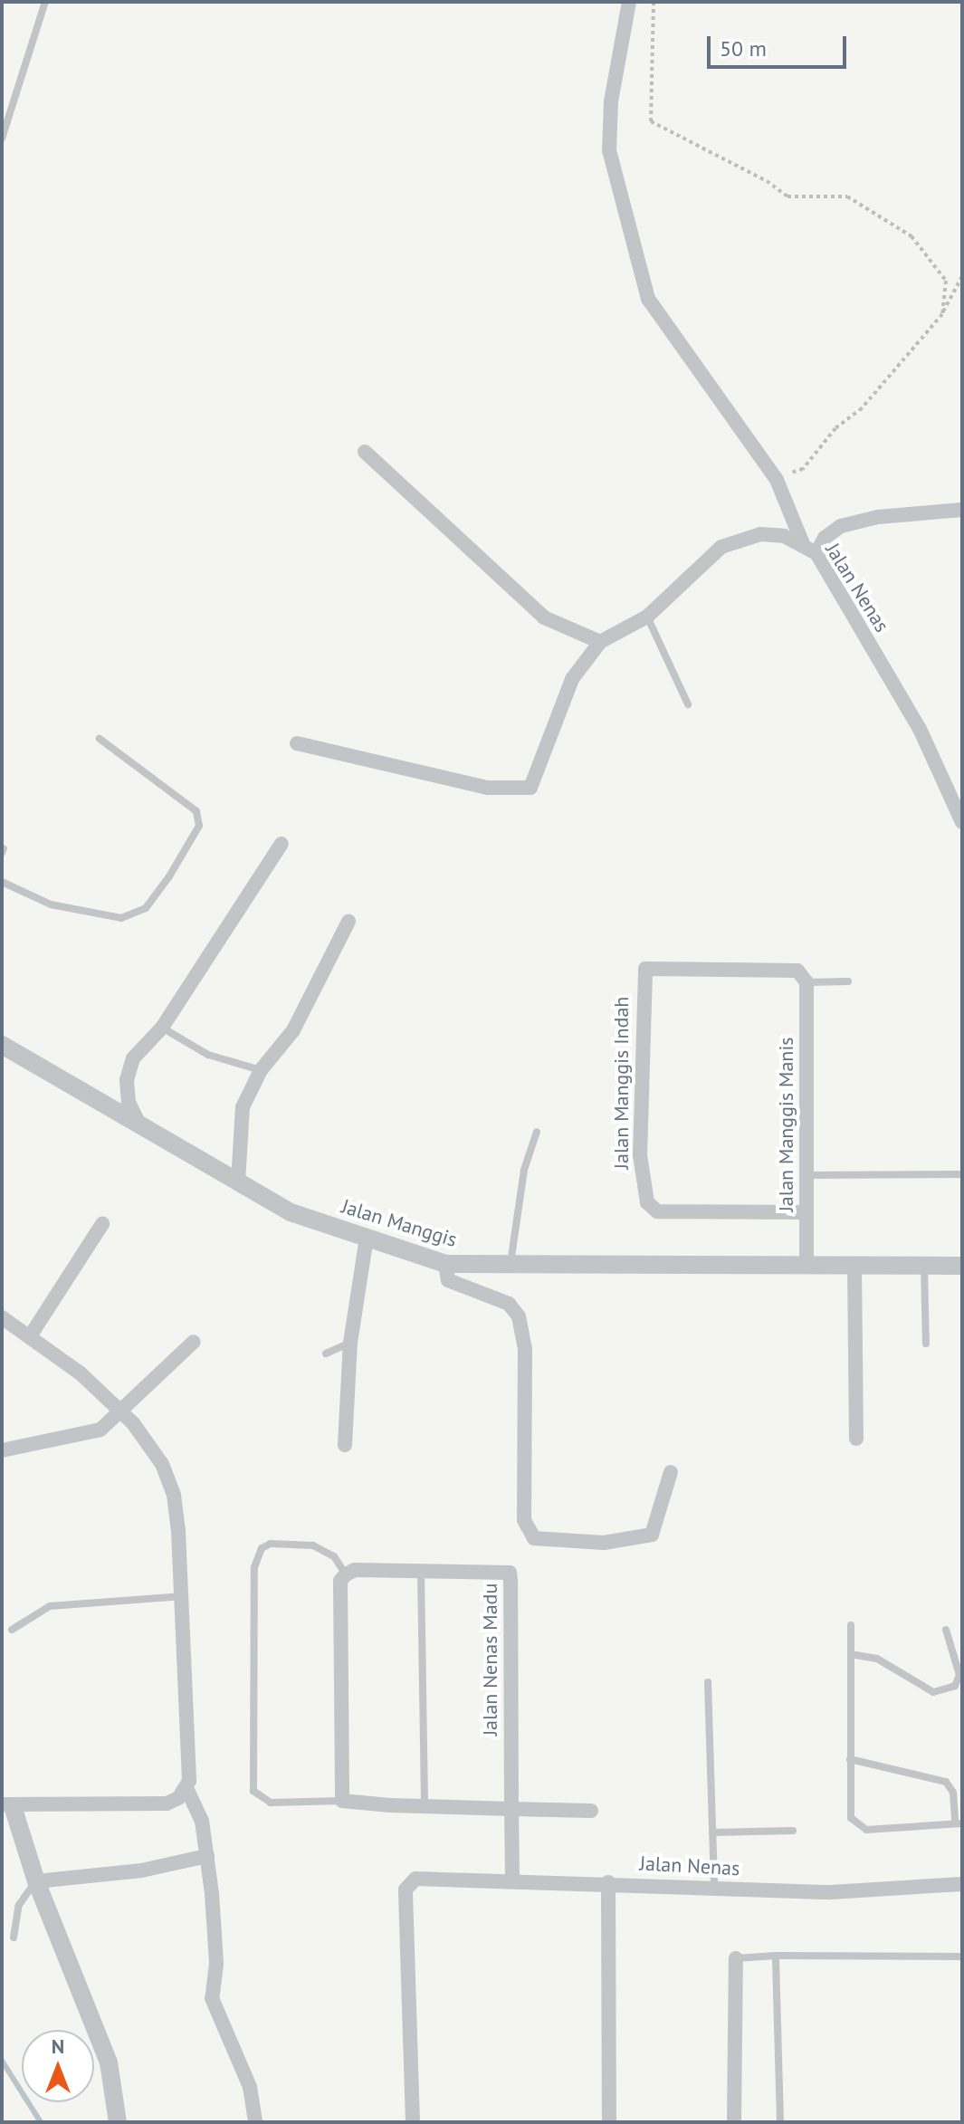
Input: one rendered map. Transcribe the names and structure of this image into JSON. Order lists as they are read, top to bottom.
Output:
{
  "streets": {
    "street": [
      "Jalan Nenas",
      "Jalan Manggis Indah",
      "Jalan Manggis Manis",
      "Jalan Manggis",
      "Jalan Nenas Madu"
    ]
  },
  "crossings": [
    ["Jalan Nenas", "Jalan Nenas Madu"],
    ["Jalan Manggis Indah", "Jalan Manggis Manis"],
    ["Jalan Manggis Manis", "Jalan Manggis"]
  ],
  "scale_bar": "50 m",
  "north": "top"
}
